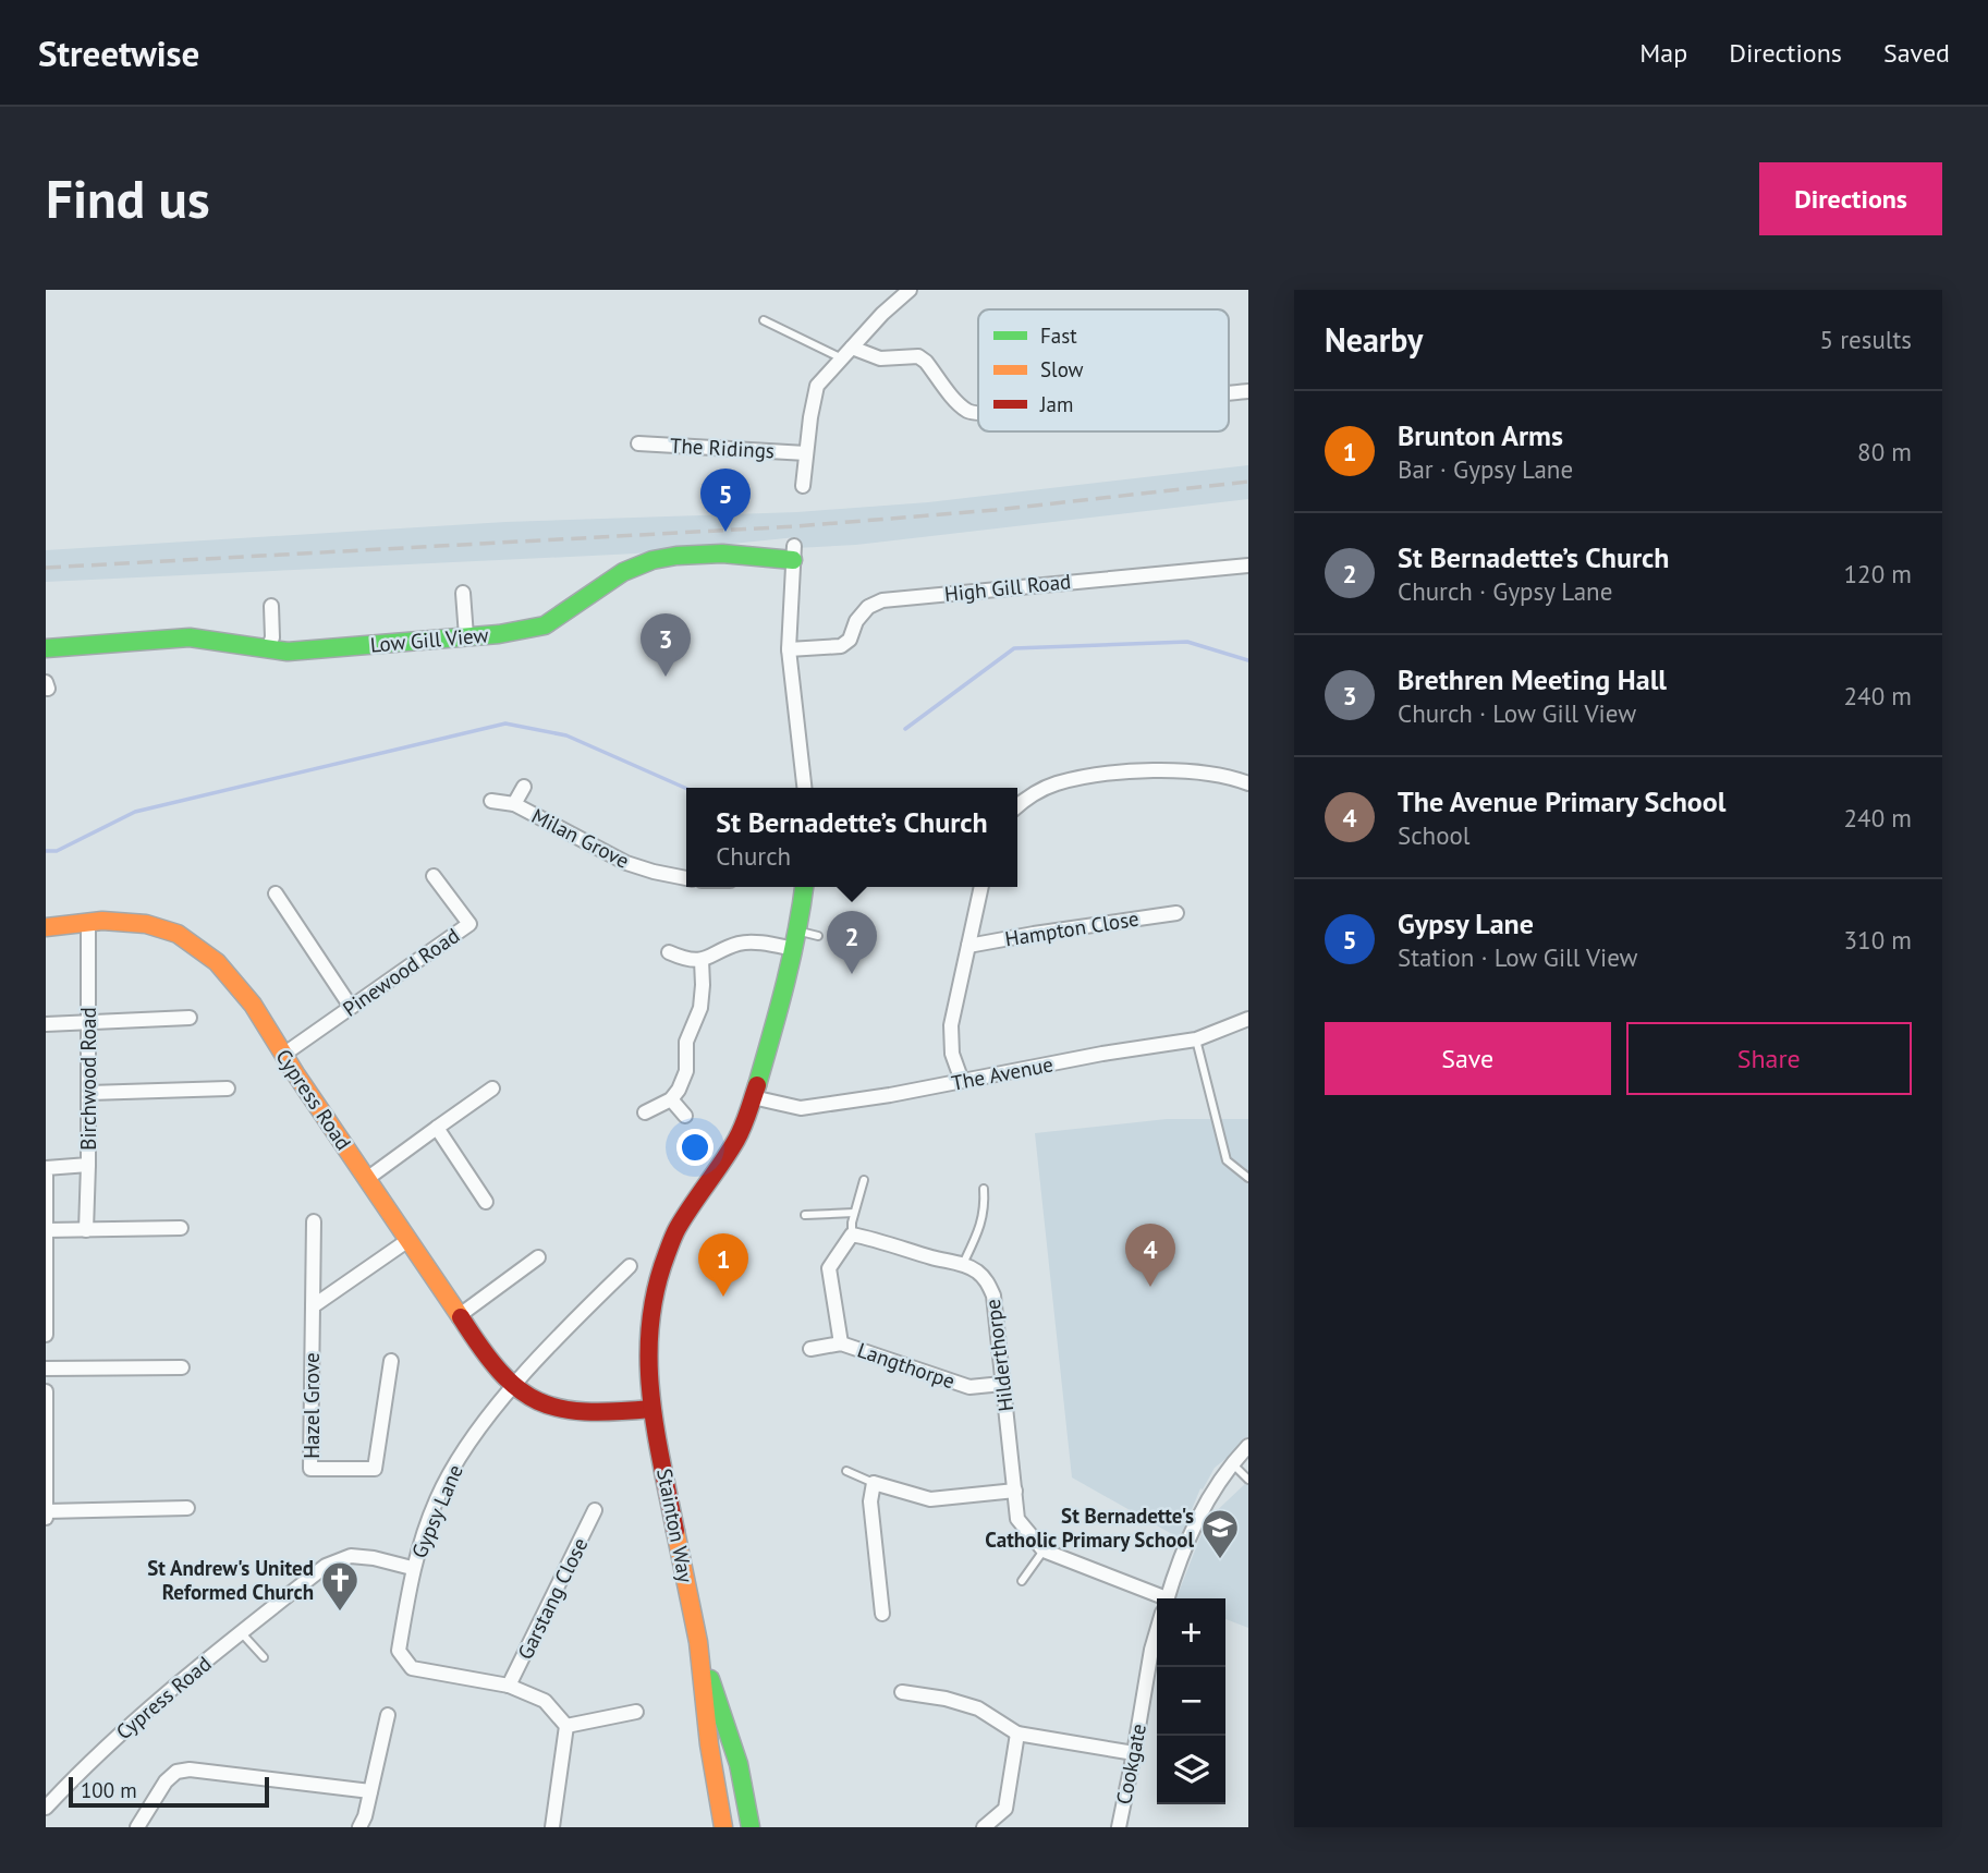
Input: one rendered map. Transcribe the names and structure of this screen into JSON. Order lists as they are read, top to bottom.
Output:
{
  "streets": {
    "street": [
      "The Ridings",
      "High Gill Road",
      "Low Gill View",
      "Milan Grove",
      "Hampton Close",
      "Pinewood Road",
      "The Avenue",
      "Birchwood Road",
      "Cypress Road",
      "Hilderthorpe",
      "Langthorpe",
      "Hazel Grove",
      "Gypsy Lane",
      "Stainton Way",
      "Garstang Close",
      "Cookgate"
    ]
  },
  "crossings": [
    ["Pinewood Road", "Cypress Road"],
    ["Birchwood Road", "Cypress Road"],
    ["Cypress Road", "Gypsy Lane"],
    ["Hilderthorpe", "Langthorpe"],
    ["Gypsy Lane", "Garstang Close"]
  ],
  "places": {
    "school or university": ["St Bernadette's Catholic Primary School"],
    "church": ["St Andrew's United Reformed Church"]
  },
  "legend": ["Fast", "Slow", "Jam"],
  "scale_bar": "100 m",
  "page": {
    "header": "Streetwise",
    "nav": ["Map", "Directions", "Saved"],
    "buttons": [
      "Directions",
      ["Save", "Share"]
    ],
    "title": "Find us",
    "heading": ["Nearby", "5 results"],
    "list": [
      {
        "mark": "1",
        "name": "Brunton Arms",
        "note": "Bar · Gypsy Lane",
        "value": "80 m"
      },
      {
        "mark": "2",
        "name": "St Bernadette’s Church",
        "note": "Church · Gypsy Lane",
        "value": "120 m"
      },
      {
        "mark": "3",
        "name": "Brethren Meeting Hall",
        "note": "Church · Low Gill View",
        "value": "240 m"
      },
      {
        "mark": "4",
        "name": "The Avenue Primary School",
        "note": "School",
        "value": "240 m"
      },
      {
        "mark": "5",
        "name": "Gypsy Lane",
        "note": "Station · Low Gill View",
        "value": "310 m"
      }
    ],
    "pins": [
      "5",
      "3",
      "2",
      "4",
      "1"
    ],
    "popup": ["St Bernadette’s Church", "Church"],
    "map_buttons": ["+", "−"],
    "scale": "100 m"
  }
}
